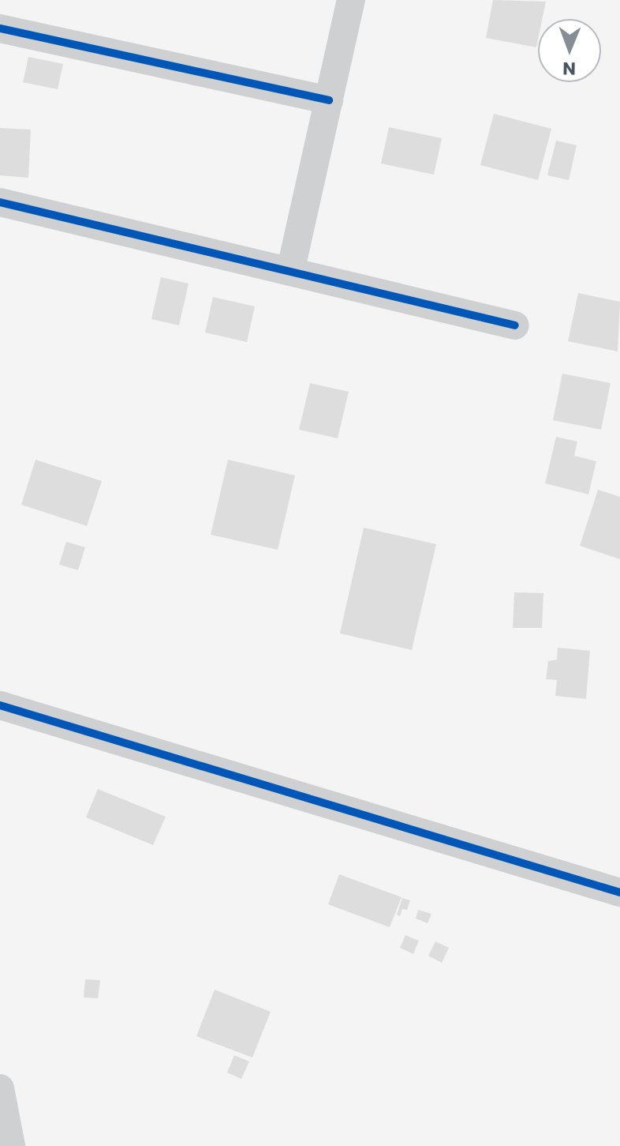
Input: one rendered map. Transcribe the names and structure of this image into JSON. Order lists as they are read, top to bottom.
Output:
{
  "north": "bottom"
}
